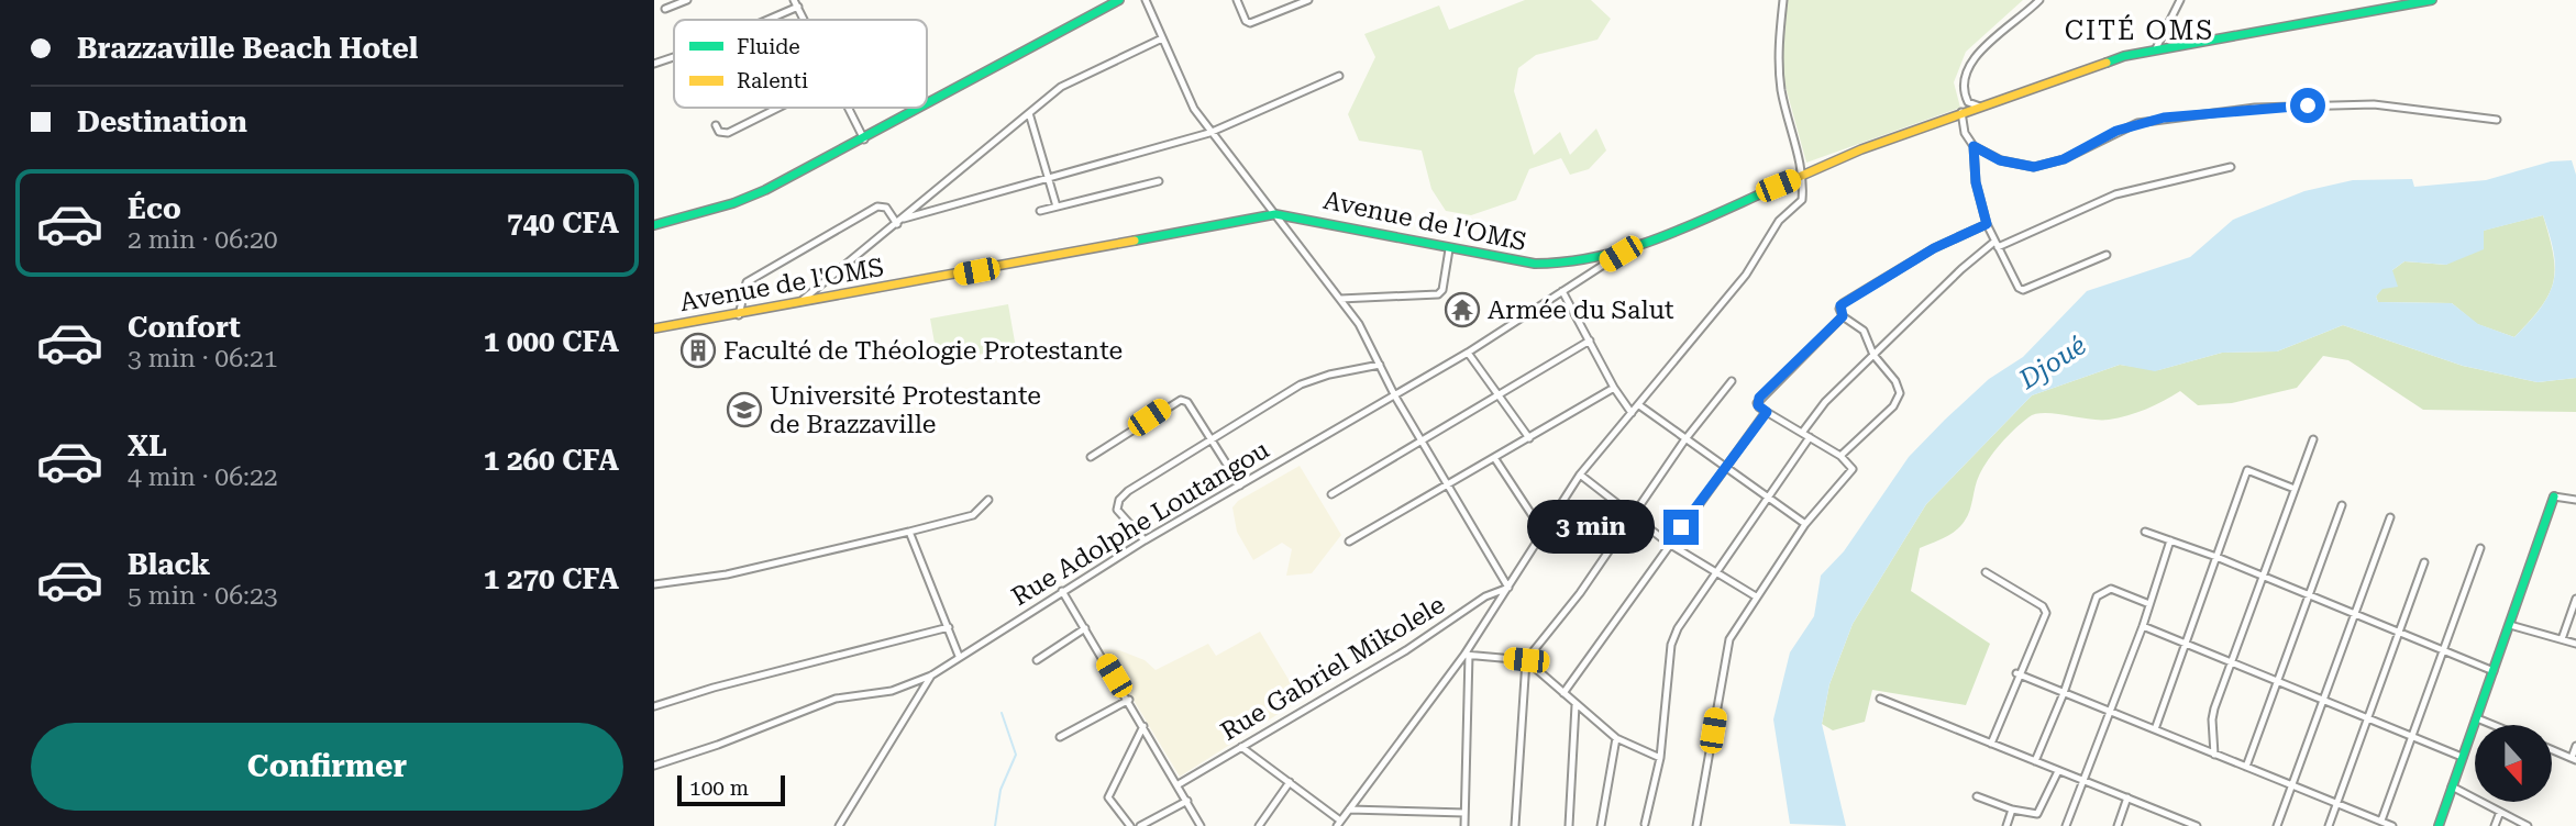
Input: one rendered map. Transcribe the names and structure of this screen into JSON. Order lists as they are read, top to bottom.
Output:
{
  "streets": {
    "street": ["Avenue de l'OMS", "Rue Adolphe Loutangou", "Rue Gabriel Mikolele"]
  },
  "crossings": [
    ["Avenue de l'OMS", "Rue Adolphe Loutangou"]
  ],
  "districts": ["CITÉ OMS"],
  "water": ["Djoué"],
  "places": {
    "temple": ["Armée du Salut"],
    "building": ["Faculté de Théologie Protestante"],
    "school or university": ["Université Protestante de Brazzaville"]
  },
  "legend": ["Fluide", "Ralenti"],
  "scale_bar": "100 m",
  "north": "bottom",
  "page": {
    "banner": ["Brazzaville Beach Hotel", "Destination"],
    "list": [
      {
        "name": "Éco",
        "note": "2 min · 06:20",
        "value": "740 CFA"
      },
      {
        "name": "Confort",
        "note": "3 min · 06:21",
        "value": "1 000 CFA"
      },
      {
        "name": "XL",
        "note": "4 min · 06:22",
        "value": "1 260 CFA"
      },
      {
        "name": "Black",
        "note": "5 min · 06:23",
        "value": "1 270 CFA"
      }
    ],
    "bubble": "3 min",
    "buttons": "Confirmer",
    "scale": "100 m"
  }
}
